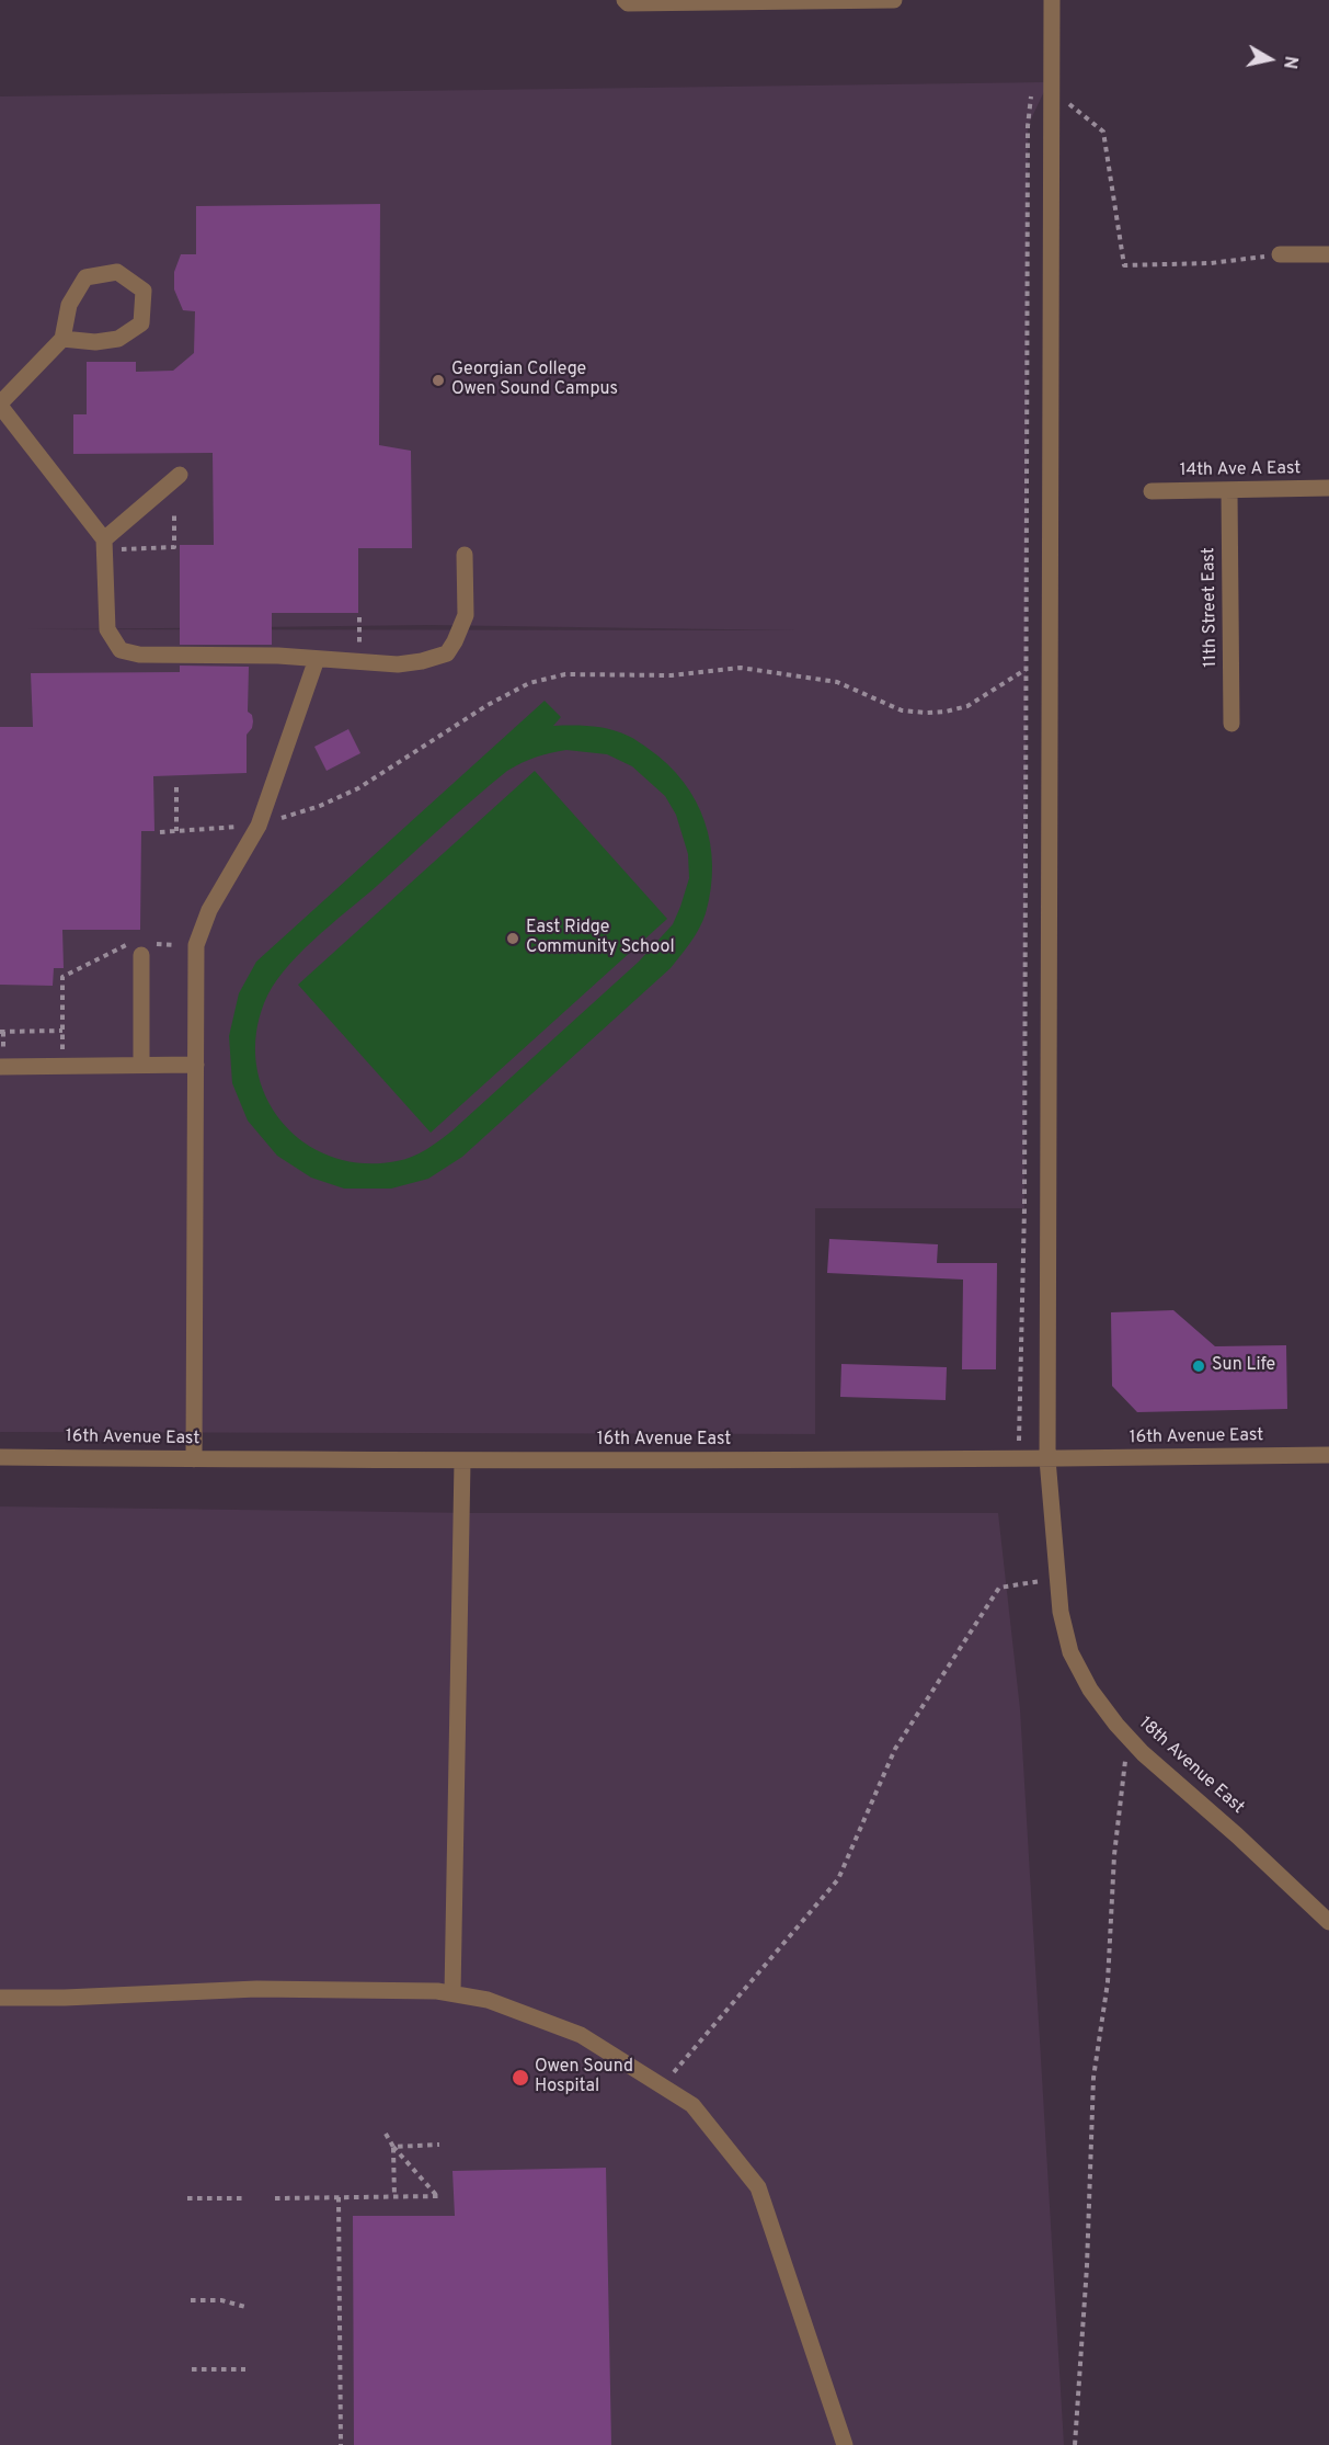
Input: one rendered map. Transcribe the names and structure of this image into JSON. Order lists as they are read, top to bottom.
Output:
{
  "streets": {
    "street": [
      "14th Ave A East",
      "11th Street East",
      "16th Avenue East",
      "18th Avenue East"
    ]
  },
  "crossings": [
    ["14th Ave A East", "11th Street East"],
    ["16th Avenue East", "18th Avenue East"]
  ],
  "places": [
    "Georgian College Owen Sound Campus",
    "East Ridge Community School",
    "Sun Life",
    "Owen Sound Hospital"
  ],
  "north": "right"
}
